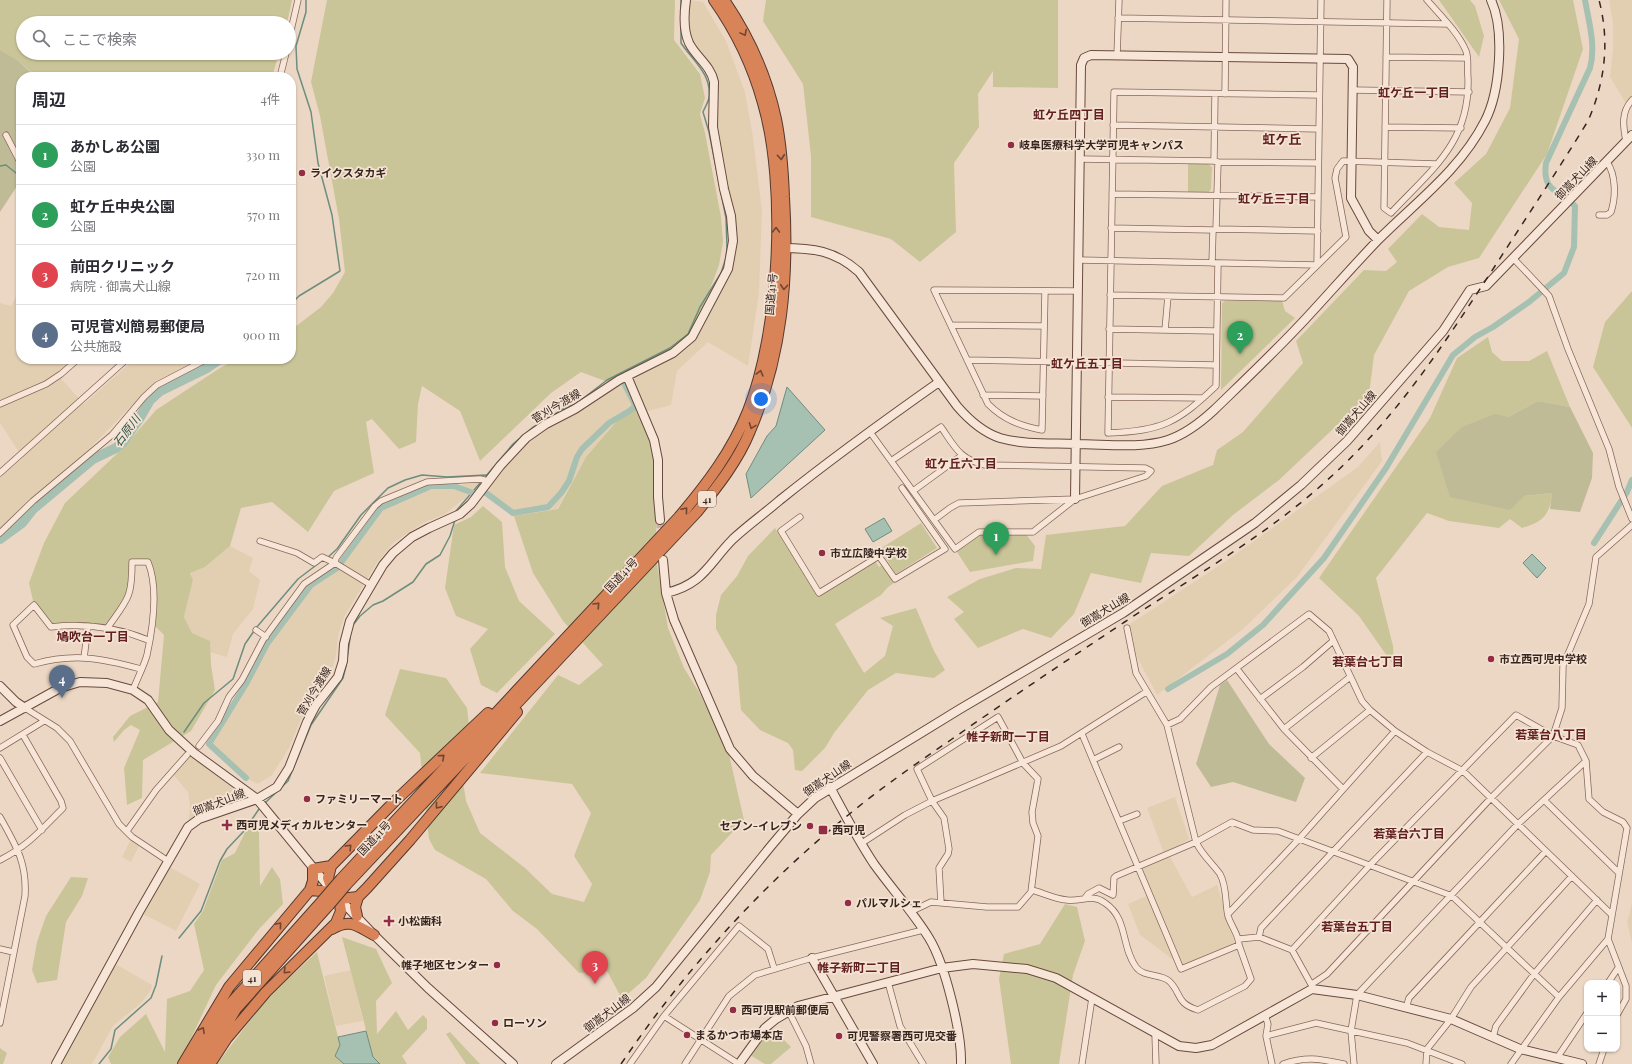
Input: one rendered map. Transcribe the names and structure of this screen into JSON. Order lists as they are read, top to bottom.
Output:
{
  "streets": {
    "highway": ["国道41号", "41"],
    "street": ["御嵩犬山線", "菅刈今渡線"]
  },
  "crossings": [
    ["御嵩犬山線", "菅刈今渡線"]
  ],
  "districts": [
    "虹ケ丘一丁目",
    "虹ケ丘四丁目",
    "虹ケ丘",
    "虹ケ丘三丁目",
    "虹ケ丘五丁目",
    "虹ケ丘六丁目",
    "鳩吹台一丁目",
    "若葉台七丁目",
    "若葉台八丁目",
    "帷子新町一丁目",
    "若葉台六丁目",
    "若葉台五丁目",
    "帷子新町二丁目"
  ],
  "water": ["石原川"],
  "places": {
    "other": [
      "岐阜医療科学大学可児キャンパス",
      "ライクスタカギ",
      "市立広陵中学校",
      "市立西可児中学校",
      "ファミリーマート",
      "セブン-イレブン",
      "パルマルシェ",
      "帷子地区センター",
      "西可児駅前郵便局",
      "ローソン",
      "まるかつ市場本店",
      "可児警察署西可児交番"
    ],
    "health": ["西可児メディカルセンター", "小松歯科"],
    "transit": ["西可児"]
  },
  "page": {
    "search": "ここで検索",
    "heading": ["周辺", "4件"],
    "list": [
      {
        "mark": "1",
        "name": "あかしあ公園",
        "note": "公園",
        "value": "330 m"
      },
      {
        "mark": "2",
        "name": "虹ケ丘中央公園",
        "note": "公園",
        "value": "570 m"
      },
      {
        "mark": "3",
        "name": "前田クリニック",
        "note": "病院 · 御嵩犬山線",
        "value": "720 m"
      },
      {
        "mark": "4",
        "name": "可児菅刈簡易郵便局",
        "note": "公共施設",
        "value": "900 m"
      }
    ],
    "pins": [
      "2",
      "1",
      "4",
      "3"
    ],
    "map_buttons": ["+", "−"]
  }
}
